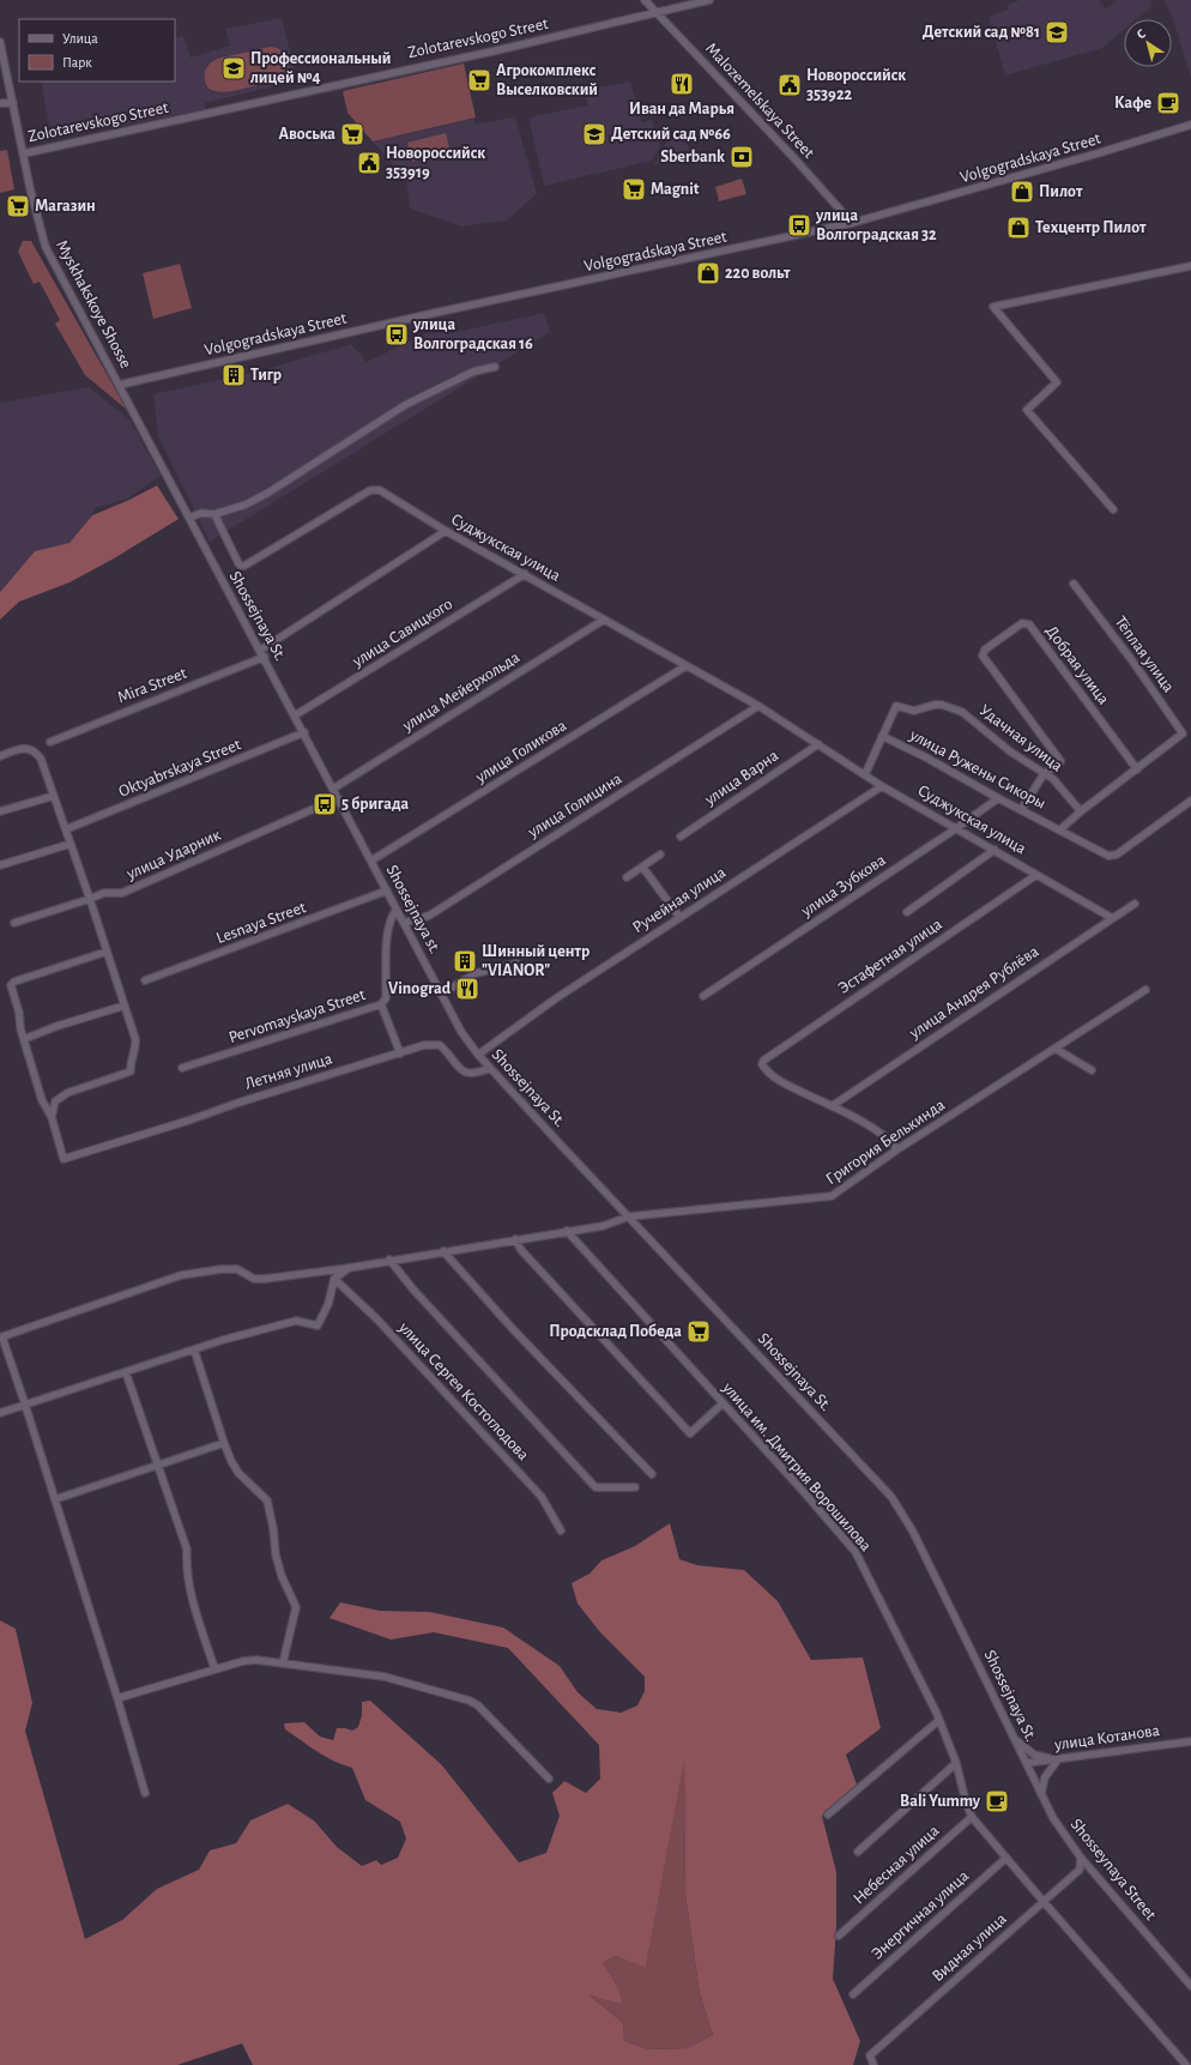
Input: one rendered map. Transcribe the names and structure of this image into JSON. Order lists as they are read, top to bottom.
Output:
{
  "streets": {
    "street": [
      "Zolotarevskogo Street",
      "Malozemelskaya Street",
      "Volgogradskaya Street",
      "Myskhakskoye Shosse",
      "Суджукская улица",
      "Shossejnaya St.",
      "улица Савицкого",
      "Тёплая улица",
      "Добрая улица",
      "Mira Street",
      "улица Мейерхольда",
      "Удачная улица",
      "улица Голикова",
      "Oktyabrskaya Street",
      "улица Ружены Сикоры",
      "улица Варна",
      "улица Голицина",
      "улица Ударник",
      "улица Зубкова",
      "Ручейная улица",
      "Shossejnaya st.",
      "Lesnaya Street",
      "Эстафетная улица",
      "улица Андрея Рублёва",
      "Pervomayskaya Street",
      "Летняя улица",
      "Григория Белькинда",
      "улица Сергея Костоглодова",
      "улица им. Дмитрия Ворошилова",
      "улица Котанова",
      "Небесная улица",
      "Shosseynaya Street",
      "Энергичная улица",
      "Видная улица"
    ]
  },
  "crossings": [
    ["Zolotarevskogo Street", "Malozemelskaya Street"],
    ["Zolotarevskogo Street", "Myskhakskoye Shosse"],
    ["Malozemelskaya Street", "Volgogradskaya Street"],
    ["Volgogradskaya Street", "Myskhakskoye Shosse"],
    ["Volgogradskaya Street", "Shossejnaya St."],
    ["Myskhakskoye Shosse", "Shossejnaya St."],
    ["Суджукская улица", "улица Савицкого"],
    ["Суджукская улица", "улица Мейерхольда"],
    ["Суджукская улица", "улица Голикова"],
    ["Суджукская улица", "улица Варна"],
    ["Суджукская улица", "улица Голицина"],
    ["Суджукская улица", "улица Зубкова"],
    ["Суджукская улица", "Ручейная улица"],
    ["Суджукская улица", "Эстафетная улица"],
    ["Суджукская улица", "улица Андрея Рублёва"],
    ["Shossejnaya St.", "улица Савицкого"],
    ["Shossejnaya St.", "Mira Street"],
    ["Shossejnaya St.", "улица Мейерхольда"],
    ["Shossejnaya St.", "улица Голикова"],
    ["Shossejnaya St.", "Oktyabrskaya Street"],
    ["Shossejnaya St.", "улица Ударник"],
    ["Shossejnaya St.", "Ручейная улица"],
    ["Shossejnaya St.", "Shossejnaya st."],
    ["Shossejnaya St.", "Летняя улица"],
    ["Shossejnaya St.", "Григория Белькинда"],
    ["Shossejnaya St.", "улица Котанова"],
    ["Shossejnaya St.", "Shosseynaya Street"],
    ["Тёплая улица", "Добрая улица"],
    ["Тёплая улица", "Удачная улица"],
    ["Тёплая улица", "улица Ружены Сикоры"],
    ["Добрая улица", "Удачная улица"],
    ["Удачная улица", "улица Ружены Сикоры"],
    ["улица Голикова", "Shossejnaya st."],
    ["улица Ружены Сикоры", "улица Зубкова"],
    ["улица Голицина", "Shossejnaya st."],
    ["Ручейная улица", "Shossejnaya st."],
    ["Shossejnaya st.", "Lesnaya Street"],
    ["Shossejnaya st.", "Pervomayskaya Street"],
    ["Эстафетная улица", "улица Андрея Рублёва"],
    ["Григория Белькинда", "улица им. Дмитрия Ворошилова"],
    ["улица им. Дмитрия Ворошилова", "Небесная улица"],
    ["улица им. Дмитрия Ворошилова", "Энергичная улица"],
    ["улица им. Дмитрия Ворошилова", "Видная улица"],
    ["улица Котанова", "Shosseynaya Street"],
    ["Shosseynaya Street", "Видная улица"]
  ],
  "places": {
    "school or university": ["Детский сад №81", "Профессиональный лицей №4", "Детский сад №66"],
    "supermarket": [
      "Агрокомплекс Выселковский",
      "Авоська",
      "Magnit",
      "Магазин",
      "Продсклад Победа"
    ],
    "restaurant": ["Иван да Марья", "Vinograd"],
    "public building": ["Новороссийск 353922", "Новороссийск 353919"],
    "cafe": ["Кафе", "Bali Yummy"],
    "bank": ["Sberbank"],
    "shop": ["Пилот", "Техцентр Пилот", "220 вольт"],
    "bus stop": ["улица Волгоградская 32", "улица Волгоградская 16", "5 бригада"],
    "building": ["Тигр", "Шинный центр \"VIANOR\""]
  },
  "legend": ["Улица", "Парк"],
  "north": "top left"
}
